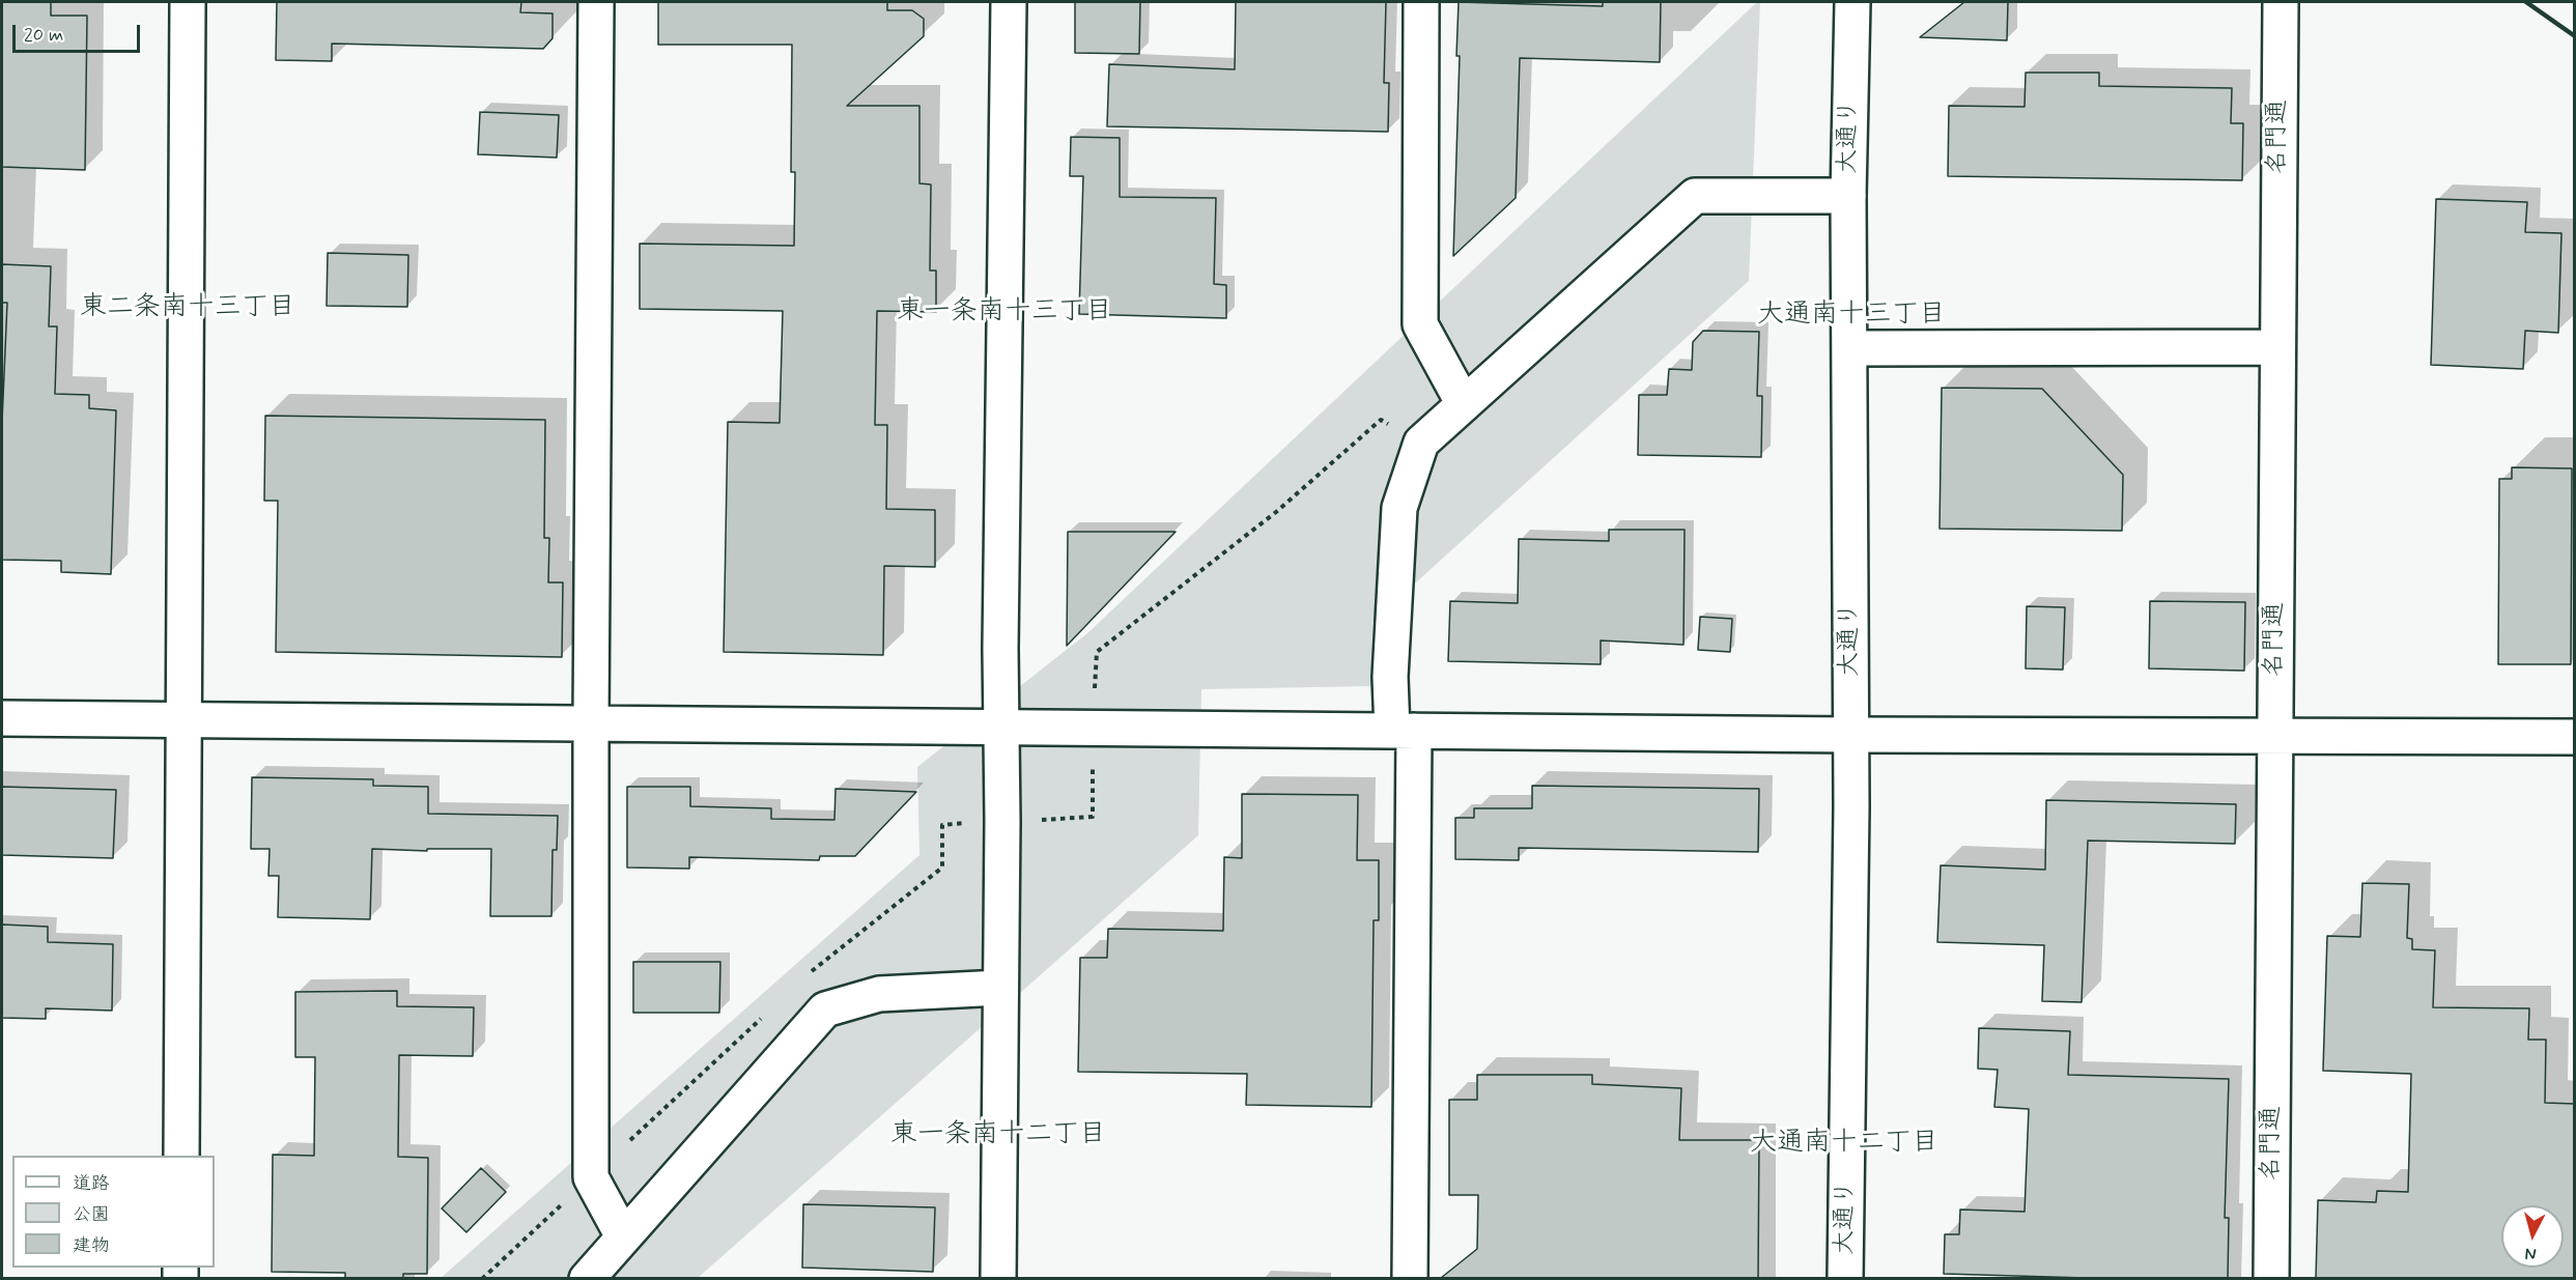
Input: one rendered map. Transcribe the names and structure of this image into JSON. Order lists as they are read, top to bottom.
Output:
{
  "streets": {
    "main road": ["大通り", "名門通"]
  },
  "districts": [
    "東二条南十三丁目",
    "東一条南十三丁目",
    "大通南十三丁目",
    "東一条南十二丁目",
    "大通南十二丁目"
  ],
  "legend": ["道路", "公園", "建物"],
  "scale_bar": "20 m",
  "north": "bottom"
}
